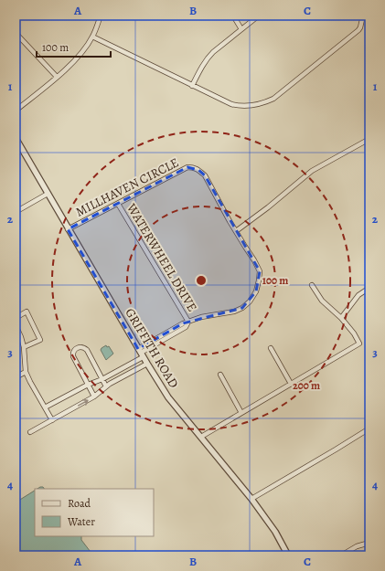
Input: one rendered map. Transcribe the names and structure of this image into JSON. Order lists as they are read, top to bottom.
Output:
{
  "streets": {
    "street": ["MILLHAVEN CIRCLE", "WATERWHEEL DRIVE", "GRIFFITH ROAD"]
  },
  "crossings": [
    ["MILLHAVEN CIRCLE", "WATERWHEEL DRIVE"],
    ["MILLHAVEN CIRCLE", "GRIFFITH ROAD"]
  ],
  "legend": ["Road", "Water"],
  "scale_bar": "100 m",
  "grid": {
    "columns": ["A", "B", "C"],
    "rows": [
      "1",
      "2",
      "3",
      "4"
    ]
  },
  "rings": ["100 m", "200 m"]
}
